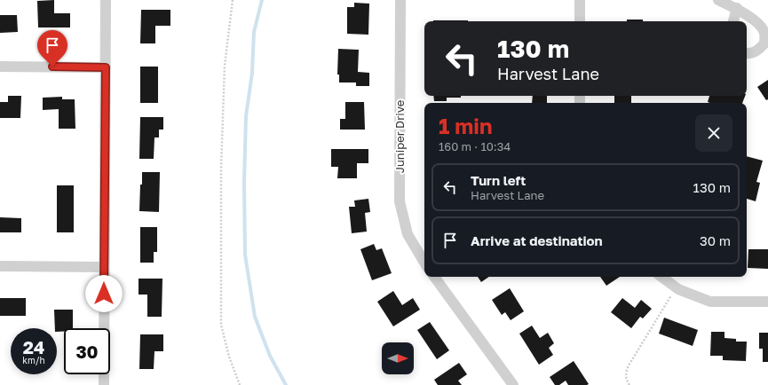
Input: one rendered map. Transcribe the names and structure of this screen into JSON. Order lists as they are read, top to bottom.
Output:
{
  "streets": {
    "street": ["Juniper Drive"]
  },
  "north": "right",
  "page": {
    "turn": ["130 m", "Harvest Lane"],
    "heading": ["1 min", "160 m · 10:34"],
    "list": [
      {
        "name": "Turn left",
        "note": "Harvest Lane",
        "value": "130 m"
      },
      {
        "name": "Arrive at destination",
        "value": "30 m"
      }
    ],
    "speed": "24 km/h",
    "limit": "30"
  }
}
